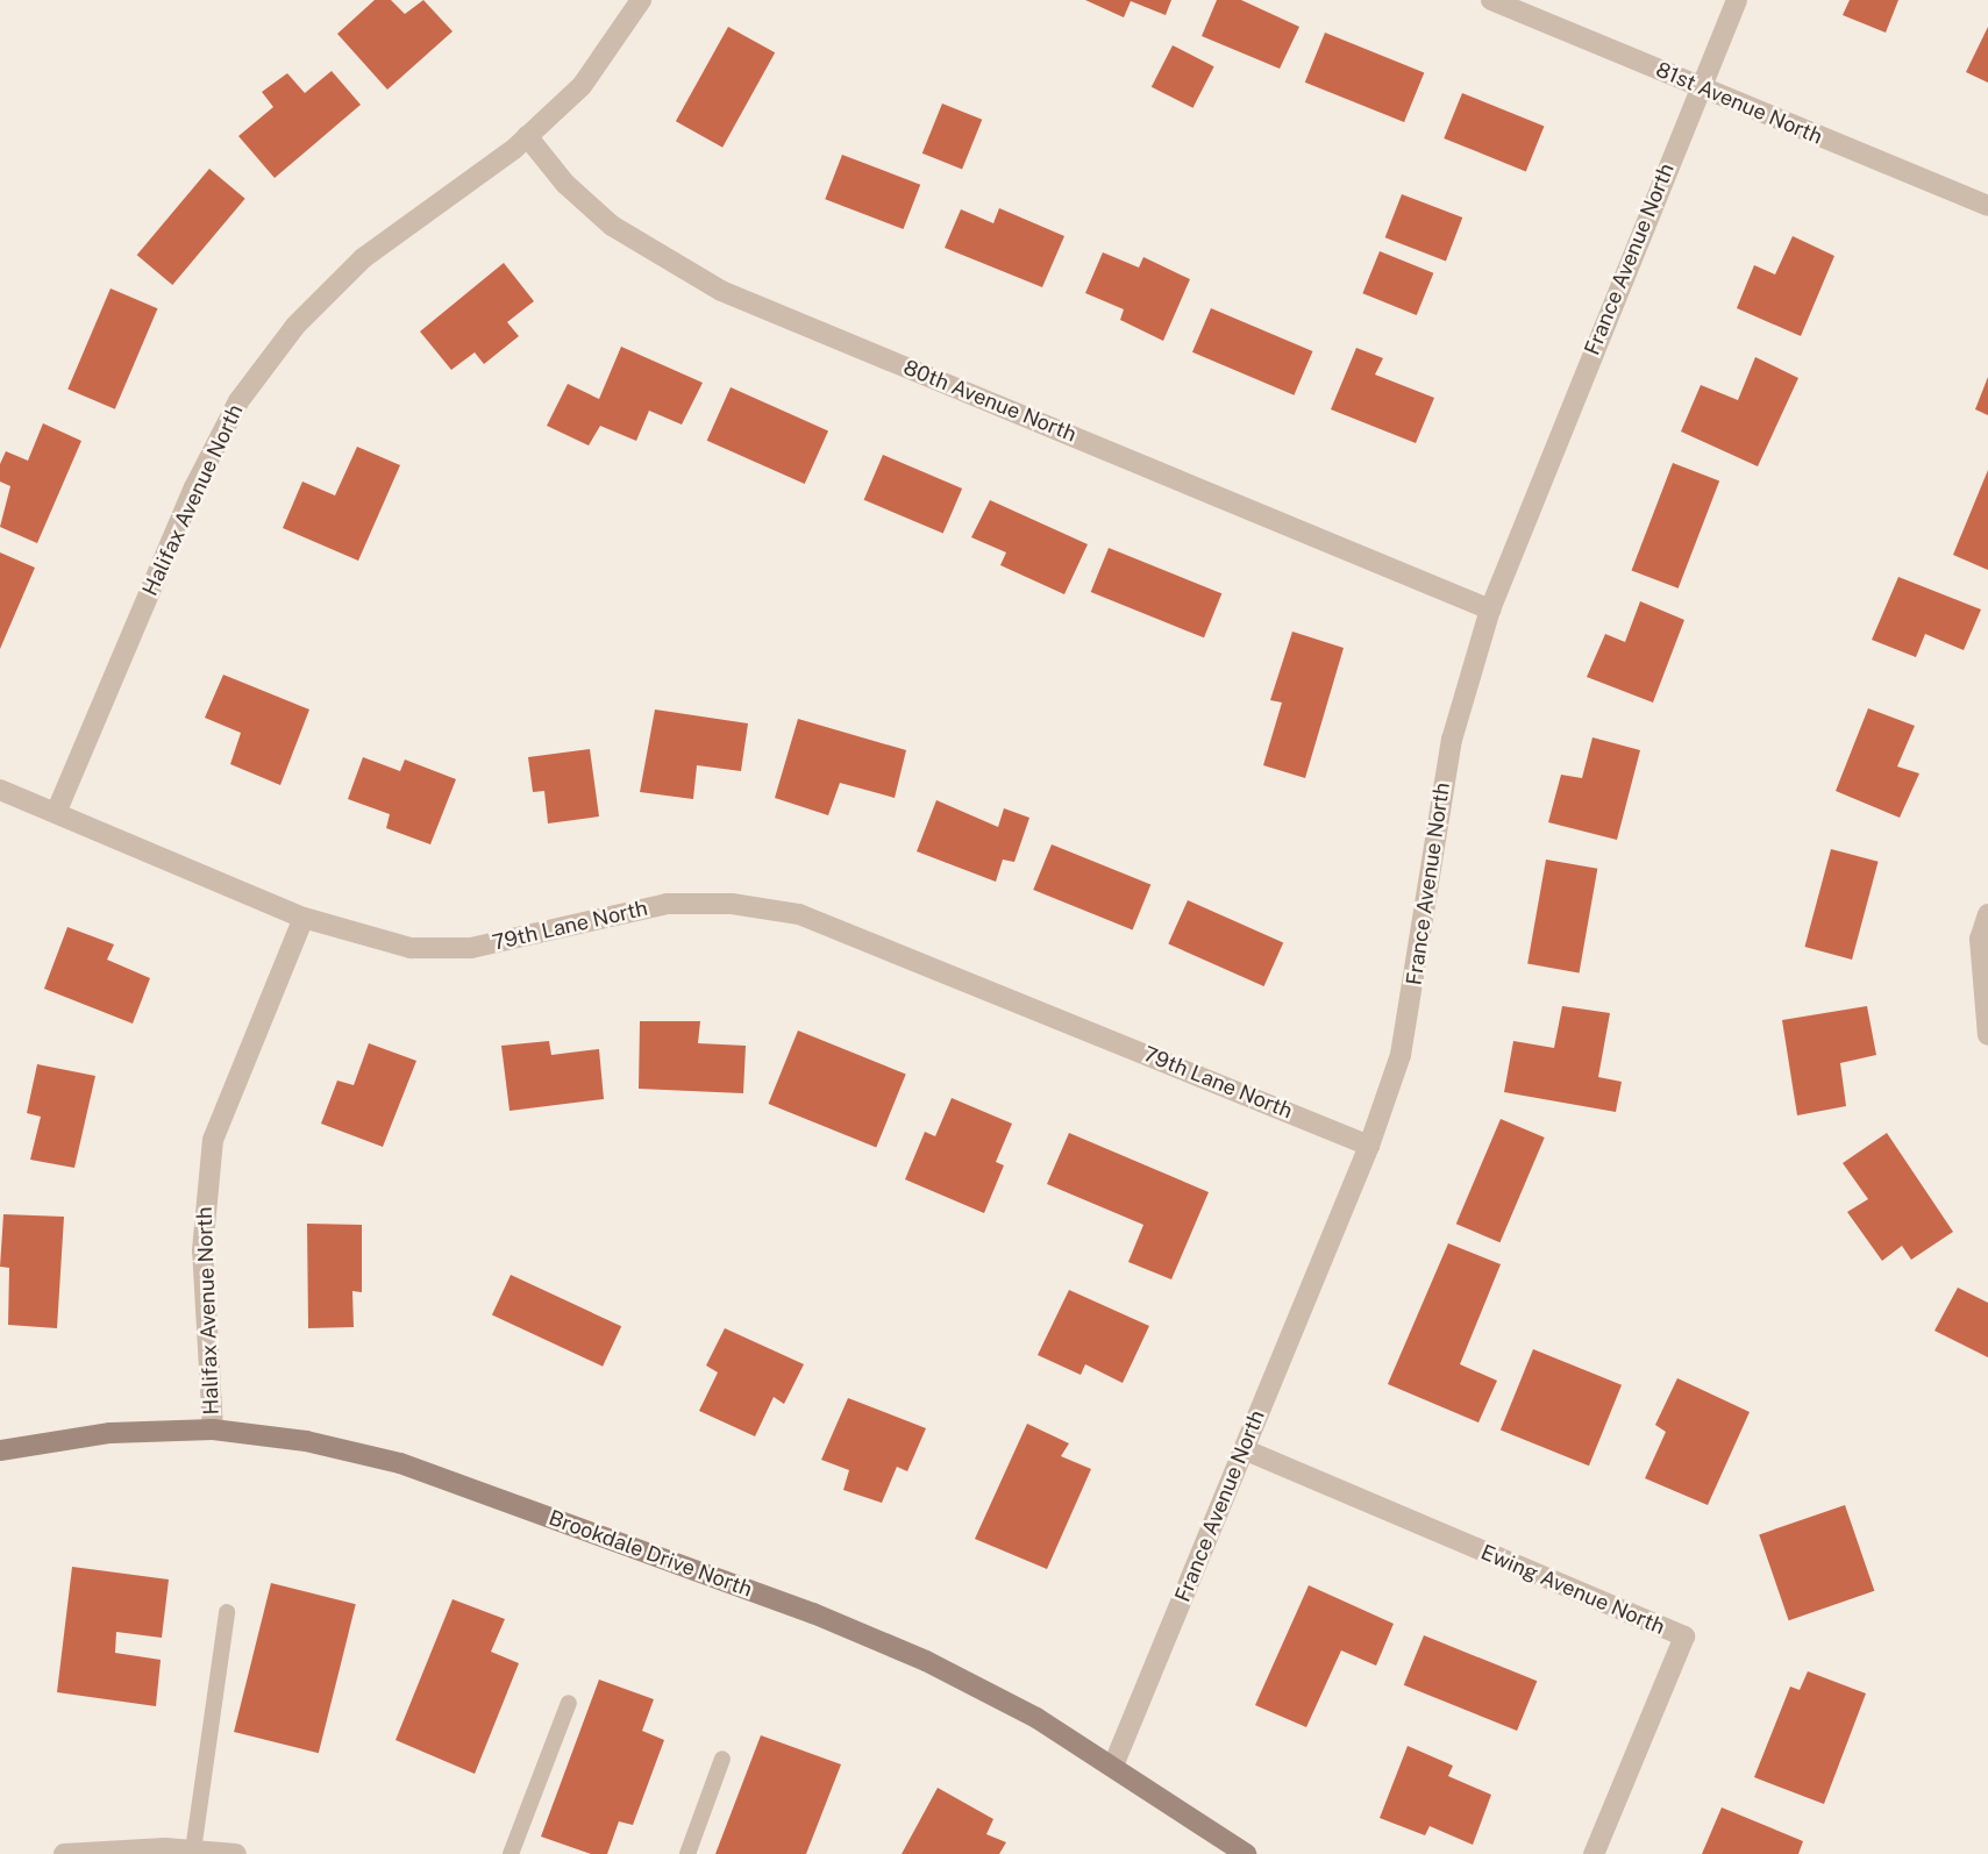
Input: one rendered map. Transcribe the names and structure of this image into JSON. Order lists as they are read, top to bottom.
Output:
{
  "streets": {
    "street": [
      "81st Avenue North",
      "France Avenue North",
      "80th Avenue North",
      "Halifax Avenue North",
      "79th Lane North",
      "Brookdale Drive North",
      "Ewing Avenue North"
    ]
  },
  "crossings": [
    ["81st Avenue North", "France Avenue North"],
    ["France Avenue North", "80th Avenue North"],
    ["France Avenue North", "79th Lane North"],
    ["France Avenue North", "Brookdale Drive North"],
    ["France Avenue North", "Ewing Avenue North"],
    ["80th Avenue North", "Halifax Avenue North"],
    ["Halifax Avenue North", "79th Lane North"],
    ["Halifax Avenue North", "Brookdale Drive North"]
  ]
}
